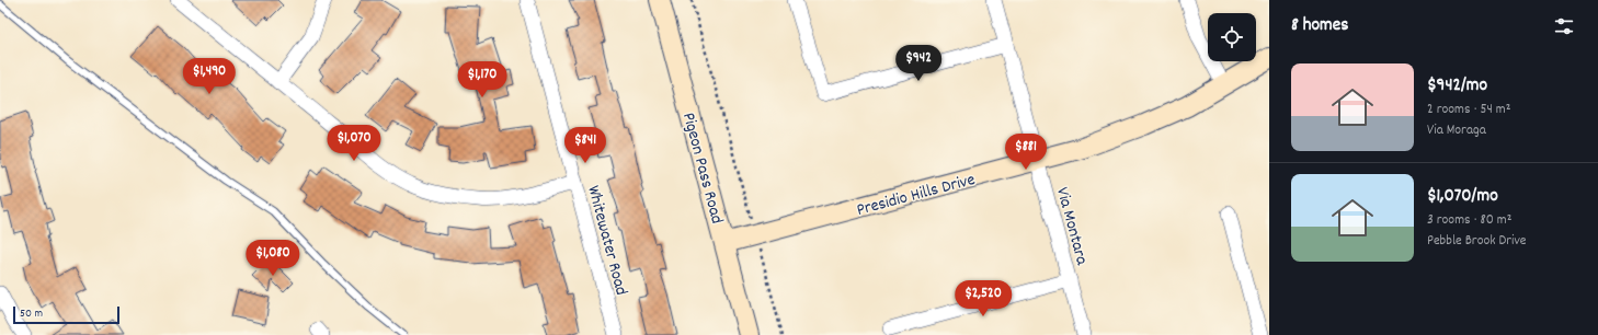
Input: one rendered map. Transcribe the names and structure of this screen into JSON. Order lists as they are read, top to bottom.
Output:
{
  "streets": {
    "street": [
      "Pigeon Pass Road",
      "Presidio Hills Drive",
      "Via Montara",
      "Whitewater Road"
    ]
  },
  "crossings": [
    ["Pigeon Pass Road", "Presidio Hills Drive"],
    ["Presidio Hills Drive", "Via Montara"]
  ],
  "scale_bar": "50 m",
  "page": {
    "heading": "8 homes",
    "price": [
      "$942",
      "$1,490",
      "$1,170",
      "$1,070",
      "$841",
      "$881",
      "$1,080",
      "$2,520"
    ],
    "list": [
      {
        "name": "$942/mo",
        "note": "2 rooms · 54 m² · Via Moraga"
      },
      {
        "name": "$1,070/mo",
        "note": "3 rooms · 80 m² · Pebble Brook Drive"
      }
    ],
    "scale": "50 m"
  }
}
